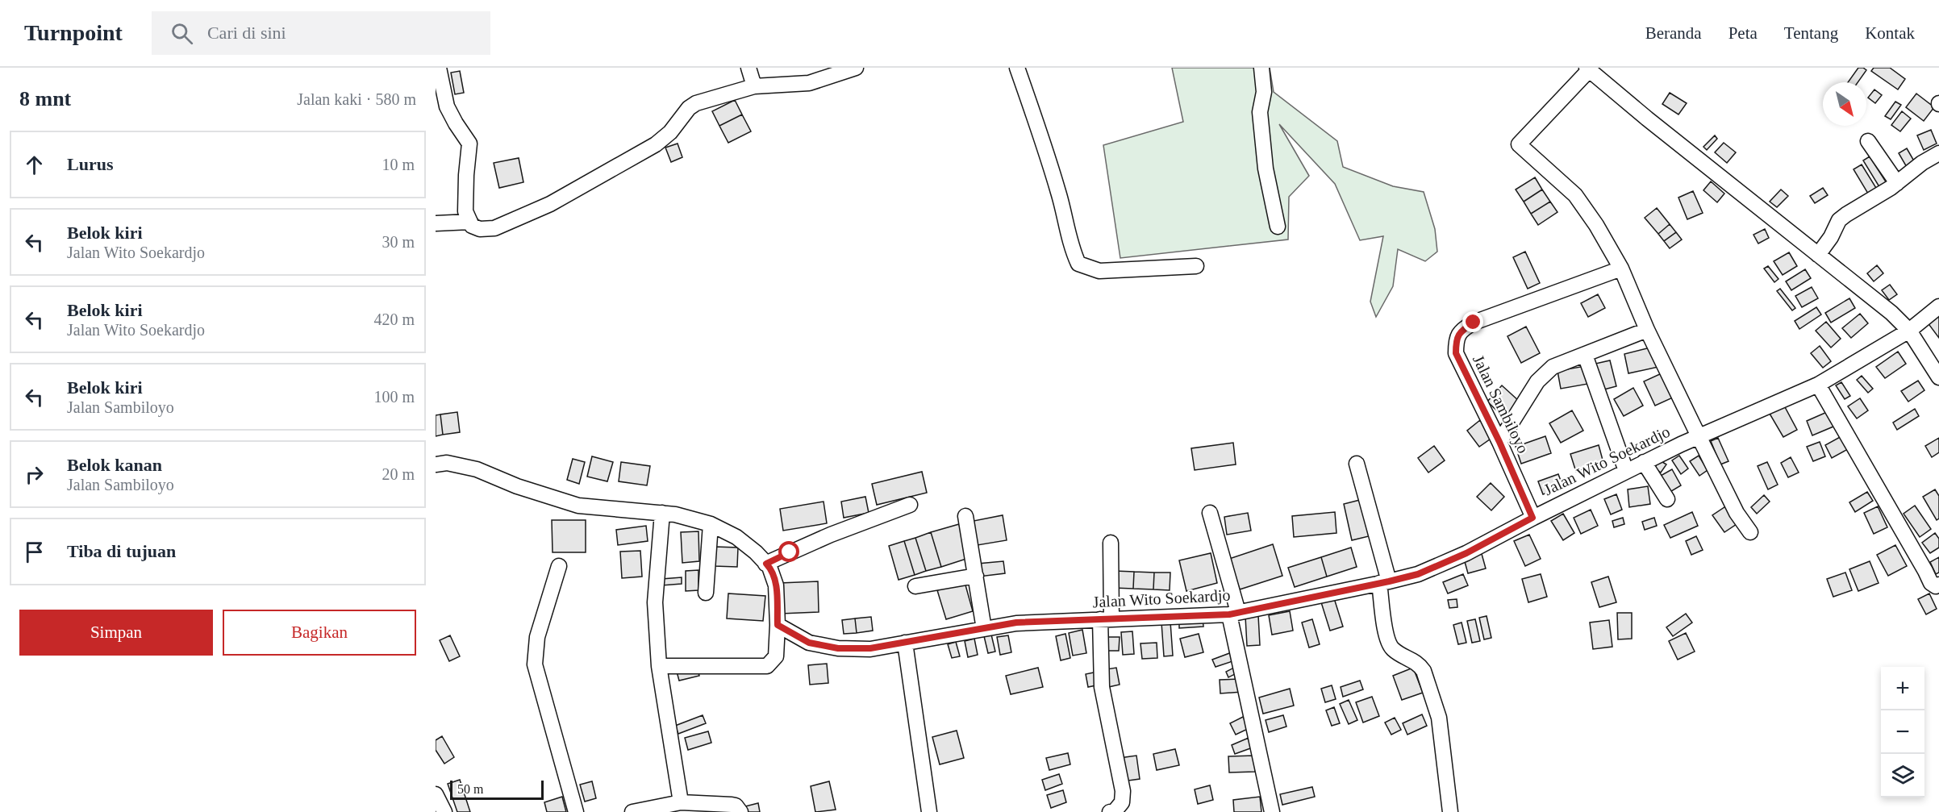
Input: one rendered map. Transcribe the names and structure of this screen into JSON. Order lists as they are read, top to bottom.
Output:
{
  "streets": {
    "street": ["Jalan Sambiloyo", "Jalan Wito Soekardjo"]
  },
  "crossings": [
    ["Jalan Sambiloyo", "Jalan Wito Soekardjo"]
  ],
  "scale_bar": "50 m",
  "north": "bottom right",
  "page": {
    "header": "Turnpoint",
    "search": "Cari di sini",
    "nav": [
      "Beranda",
      "Peta",
      "Tentang",
      "Kontak"
    ],
    "heading": ["8 mnt", "Jalan kaki · 580 m"],
    "list": [
      ["Lurus", "10 m"],
      ["Belok kiri", "Jalan Wito Soekardjo", "30 m"],
      ["Belok kiri", "Jalan Wito Soekardjo", "420 m"],
      ["Belok kiri", "Jalan Sambiloyo", "100 m"],
      ["Belok kanan", "Jalan Sambiloyo", "20 m"],
      "Tiba di tujuan"
    ],
    "buttons": ["Simpan", "Bagikan"],
    "map_buttons": ["+", "−"],
    "scale": "50 m"
  }
}
